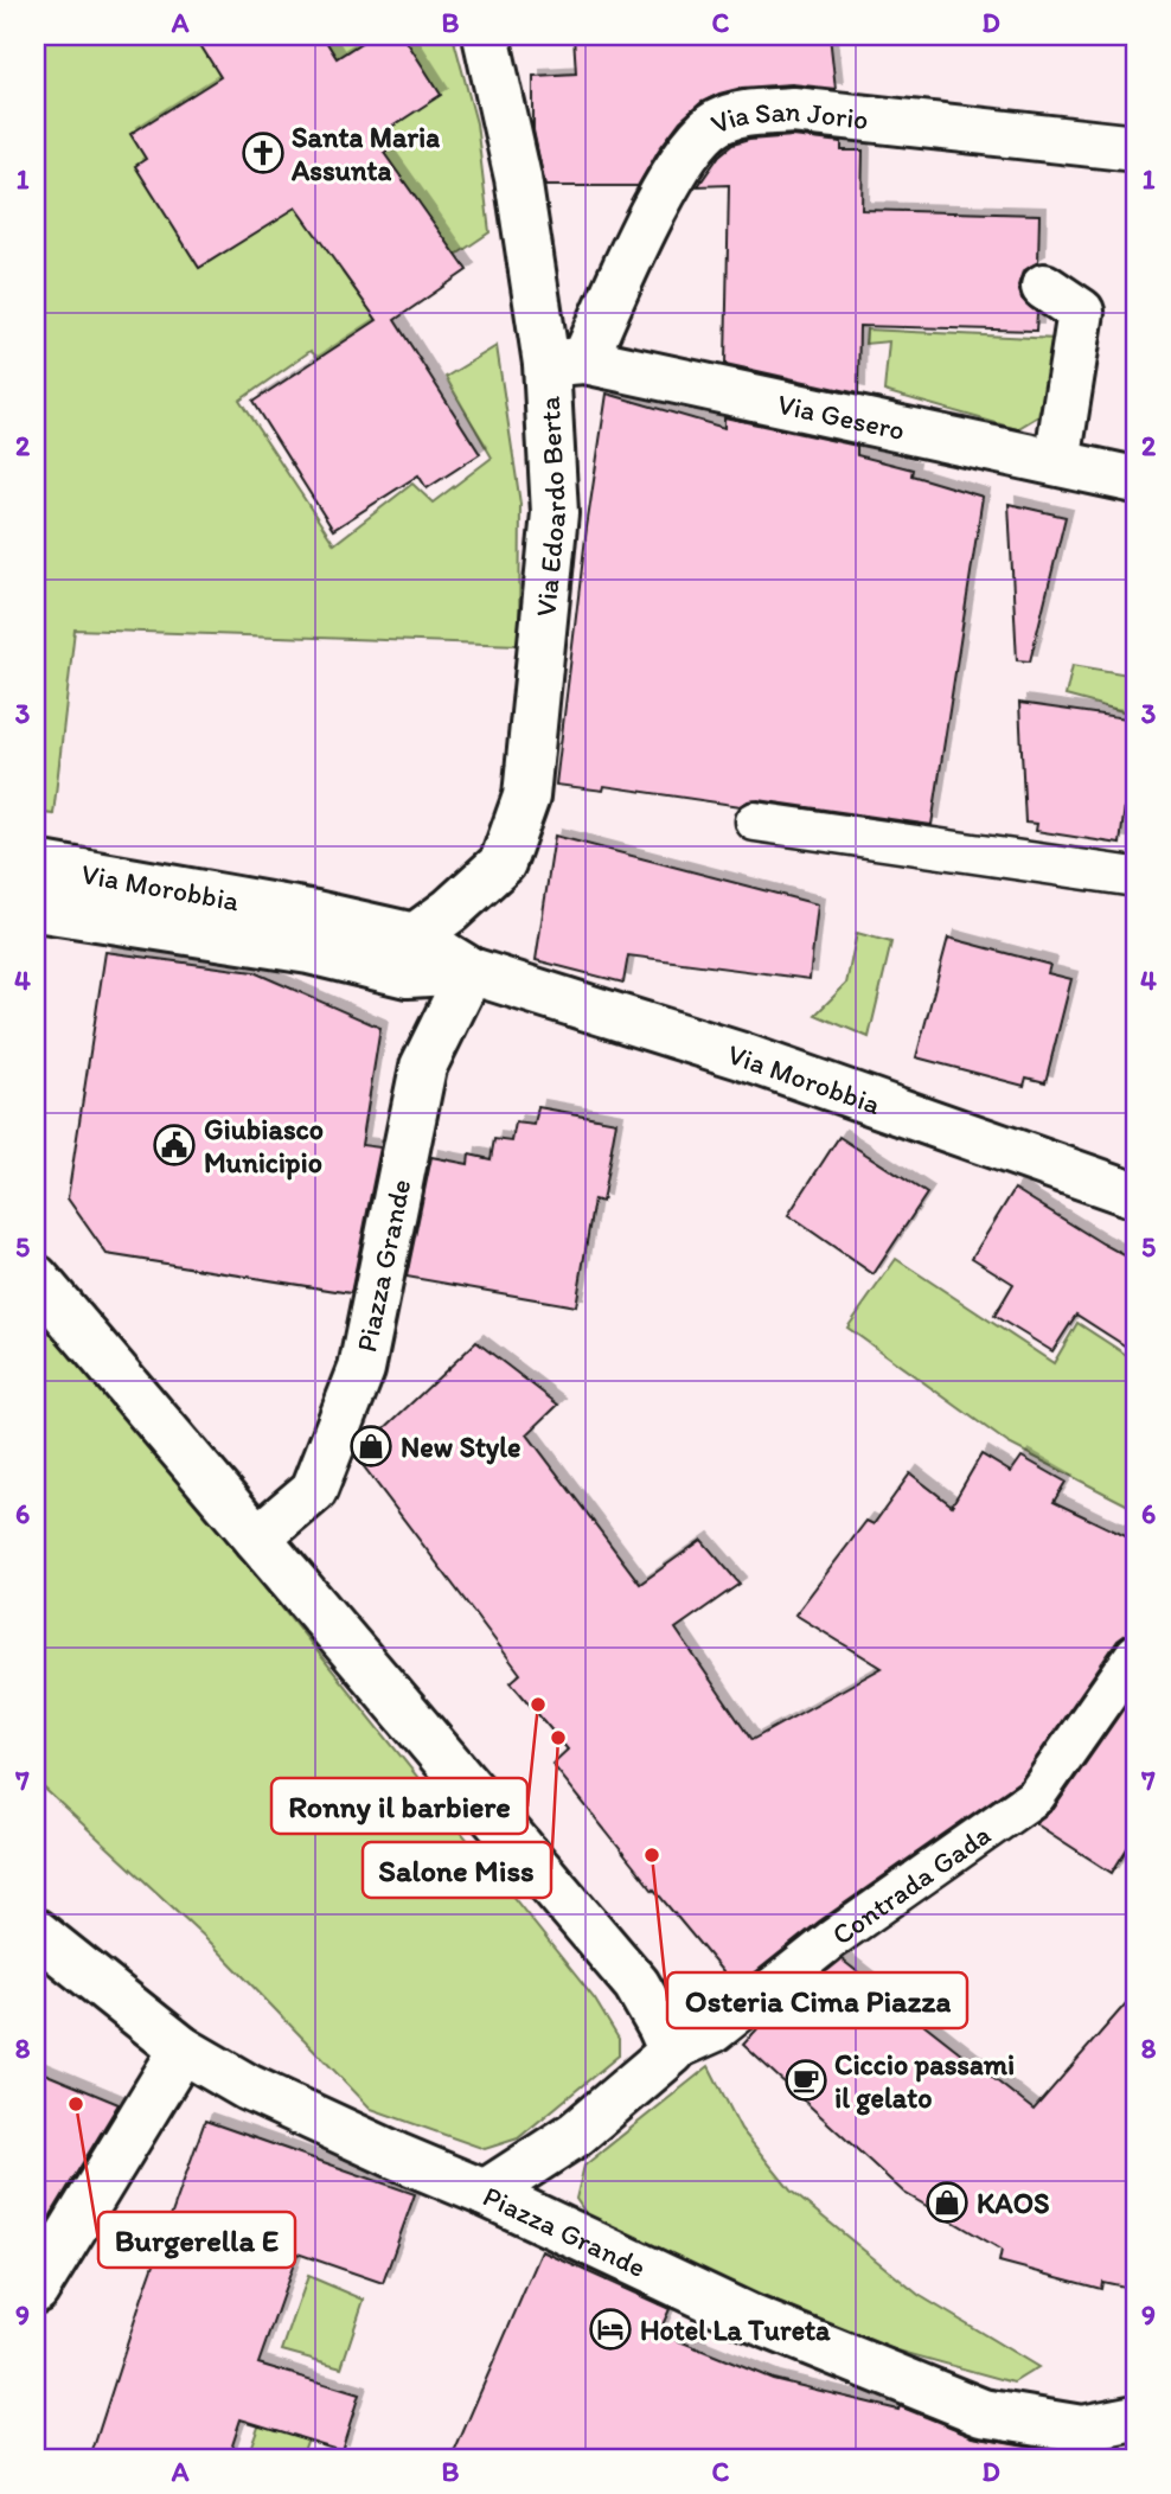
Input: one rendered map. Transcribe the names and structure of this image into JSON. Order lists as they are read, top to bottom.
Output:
{
  "streets": {
    "street": [
      "Via San Jorio",
      "Via Gesero",
      "Via Edoardo Berta",
      "Via Morobbia",
      "Piazza Grande",
      "Contrada Gada"
    ]
  },
  "crossings": [
    ["Via San Jorio", "Via Gesero"],
    ["Via San Jorio", "Via Edoardo Berta"],
    ["Via Gesero", "Via Edoardo Berta"],
    ["Via Edoardo Berta", "Via Morobbia"],
    ["Via Morobbia", "Piazza Grande"],
    ["Piazza Grande", "Contrada Gada"]
  ],
  "places": {
    "church": ["Santa Maria Assunta"],
    "public building": ["Giubiasco Municipio"],
    "shop": ["New Style", "KAOS"],
    "other": [
      "Ronny il barbiere",
      "Salone Miss",
      "Osteria Cima Piazza",
      "Burgerella E"
    ],
    "cafe": ["Ciccio passami il gelato"],
    "hotel": ["Hotel La Tureta"]
  },
  "grid": {
    "columns": [
      "A",
      "B",
      "C",
      "D"
    ],
    "rows": [
      "1",
      "2",
      "3",
      "4",
      "5",
      "6",
      "7",
      "8",
      "9"
    ]
  }
}
